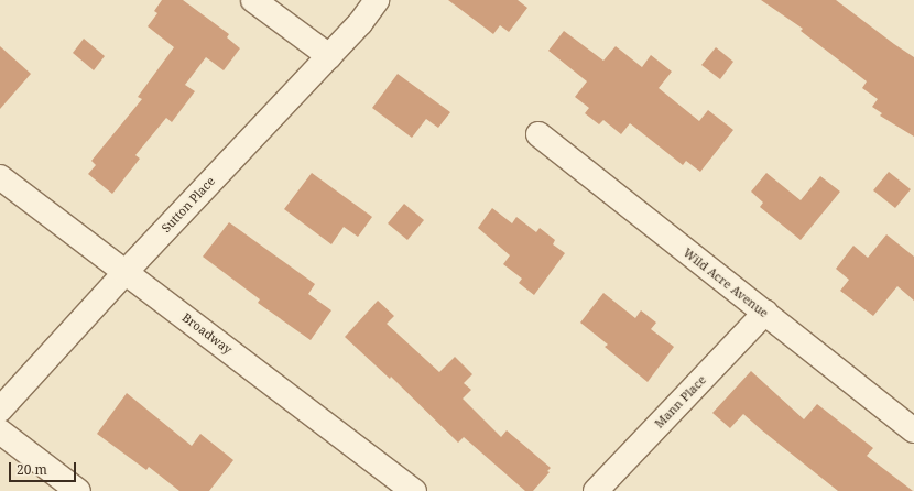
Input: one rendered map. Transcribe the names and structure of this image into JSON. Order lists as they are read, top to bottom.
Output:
{
  "streets": {
    "street": [
      "Sutton Place",
      "Wild Acre Avenue",
      "Broadway",
      "Mann Place"
    ]
  },
  "crossings": [
    ["Sutton Place", "Broadway"],
    ["Wild Acre Avenue", "Mann Place"]
  ],
  "scale_bar": "20 m"
}
